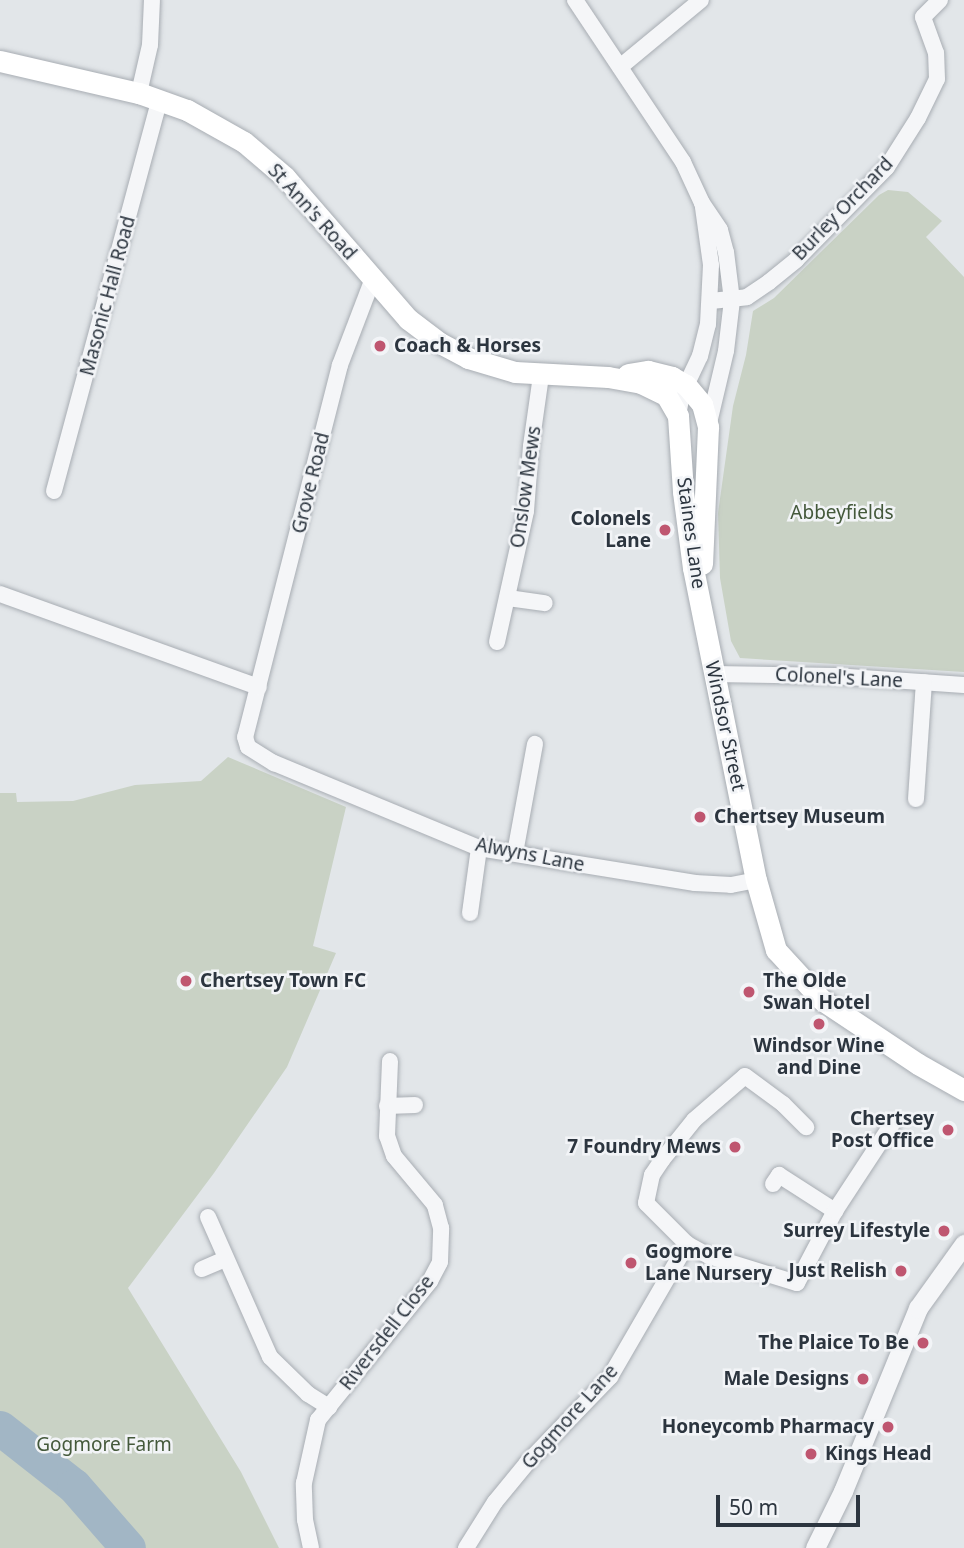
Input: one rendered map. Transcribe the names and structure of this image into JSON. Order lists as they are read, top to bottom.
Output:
{
  "streets": {
    "main road": ["St Ann's Road", "Staines Lane", "Windsor Street"],
    "street": [
      "Burley Orchard",
      "Masonic Hall Road",
      "Grove Road",
      "Onslow Mews",
      "Colonel's Lane",
      "Alwyns Lane",
      "Riversdell Close",
      "Gogmore Lane"
    ]
  },
  "crossings": [
    ["Burley Orchard", "Staines Lane"],
    ["St Ann's Road", "Masonic Hall Road"],
    ["St Ann's Road", "Grove Road"],
    ["St Ann's Road", "Onslow Mews"],
    ["St Ann's Road", "Staines Lane"],
    ["Grove Road", "Alwyns Lane"],
    ["Staines Lane", "Windsor Street"],
    ["Colonel's Lane", "Windsor Street"],
    ["Windsor Street", "Alwyns Lane"]
  ],
  "parks": ["Abbeyfields", "Gogmore Farm"],
  "places": [
    "Coach & Horses",
    "Colonels Lane",
    "Chertsey Museum",
    "Chertsey Town FC",
    "The Olde Swan Hotel",
    "Windsor Wine and Dine",
    "Chertsey Post Office",
    "7 Foundry Mews",
    "Surrey Lifestyle",
    "Gogmore Lane Nursery",
    "Just Relish",
    "The Plaice To Be",
    "Male Designs",
    "Honeycomb Pharmacy",
    "Kings Head"
  ],
  "scale_bar": "50 m"
}
